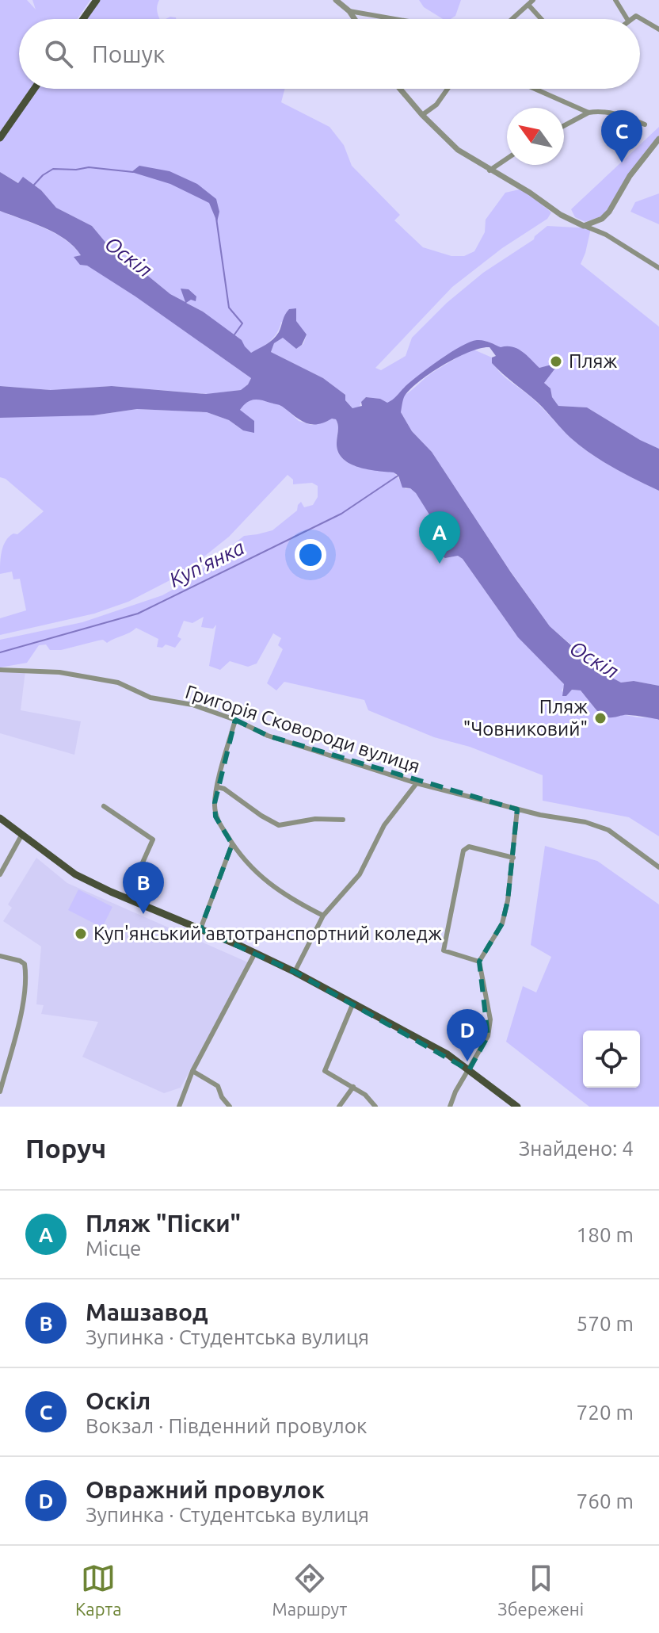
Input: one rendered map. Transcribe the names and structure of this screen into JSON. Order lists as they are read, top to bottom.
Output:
{
  "streets": {
    "street": ["Григорія Сковороди вулиця"]
  },
  "water": ["Оскіл", "Куп'янка"],
  "places": ["Пляж", "Пляж \"Човниковий\"", "Куп'янський автотранспортний коледж"],
  "north": "top left",
  "page": {
    "search": "Пошук",
    "pins": [
      "C",
      "A",
      "B",
      "D"
    ],
    "heading": ["Поруч", "Знайдено: 4"],
    "list": [
      {
        "mark": "A",
        "name": "Пляж \"Піски\"",
        "note": "Місце",
        "value": "180 m"
      },
      {
        "mark": "B",
        "name": "Машзавод",
        "note": "Зупинка · Студентська вулиця",
        "value": "570 m"
      },
      {
        "mark": "C",
        "name": "Оскіл",
        "note": "Вокзал · Південний провулок",
        "value": "720 m"
      },
      {
        "mark": "D",
        "name": "Овражний провулок",
        "note": "Зупинка · Студентська вулиця",
        "value": "760 m"
      }
    ],
    "nav": ["Карта", "Маршрут", "Збережені"]
  }
}
